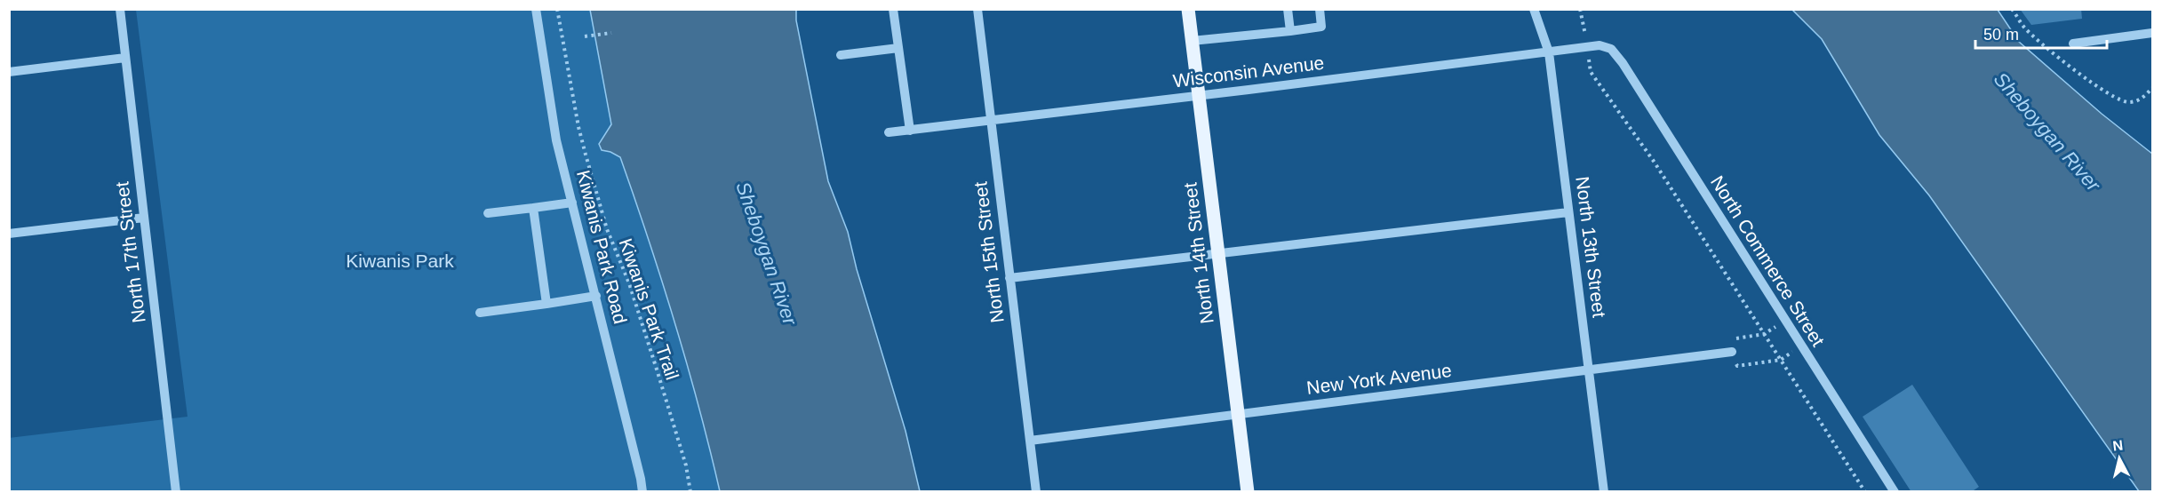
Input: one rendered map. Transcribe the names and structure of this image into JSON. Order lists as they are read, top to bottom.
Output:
{
  "streets": {
    "main road": ["North 14th Street"],
    "street": [
      "Wisconsin Avenue",
      "Kiwanis Park Road",
      "North 13th Street",
      "North 17th Street",
      "North 15th Street",
      "North Commerce Street",
      "New York Avenue"
    ],
    "path": ["Kiwanis Park Trail"]
  },
  "crossings": [
    ["Wisconsin Avenue", "North 13th Street"],
    ["Wisconsin Avenue", "North 15th Street"],
    ["Wisconsin Avenue", "North 14th Street"],
    ["Wisconsin Avenue", "North Commerce Street"],
    ["North 13th Street", "New York Avenue"],
    ["North 15th Street", "New York Avenue"],
    ["North 14th Street", "New York Avenue"]
  ],
  "water": ["Sheboygan River"],
  "parks": ["Kiwanis Park"],
  "scale_bar": "50 m",
  "north": "top"
}
